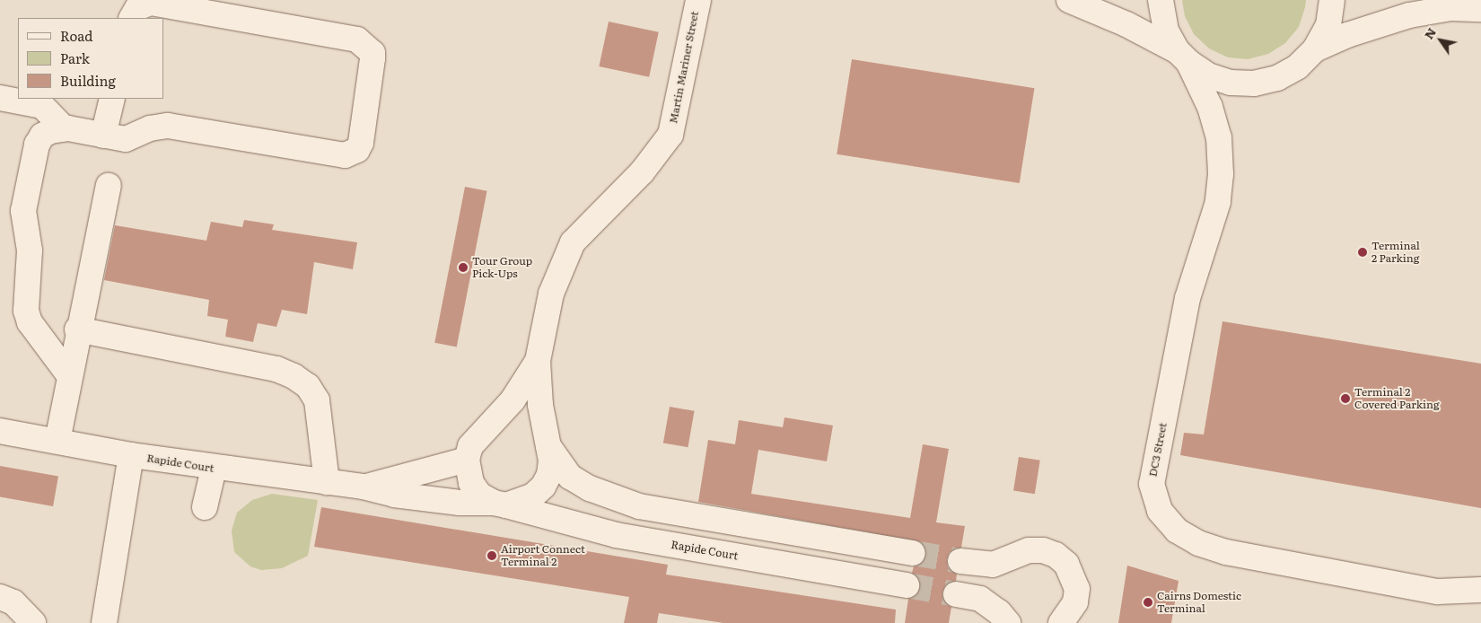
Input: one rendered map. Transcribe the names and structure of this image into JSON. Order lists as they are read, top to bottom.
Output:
{
  "streets": {
    "street": ["Martin Mariner Street", "DC3 Street", "Rapide Court"]
  },
  "crossings": [
    ["Martin Mariner Street", "Rapide Court"]
  ],
  "places": [
    "Terminal 2 Parking",
    "Tour Group Pick-Ups",
    "Terminal 2 Covered Parking",
    "Airport Connect Terminal 2",
    "Cairns Domestic Terminal"
  ],
  "legend": ["Road", "Park", "Building"],
  "north": "top left"
}
